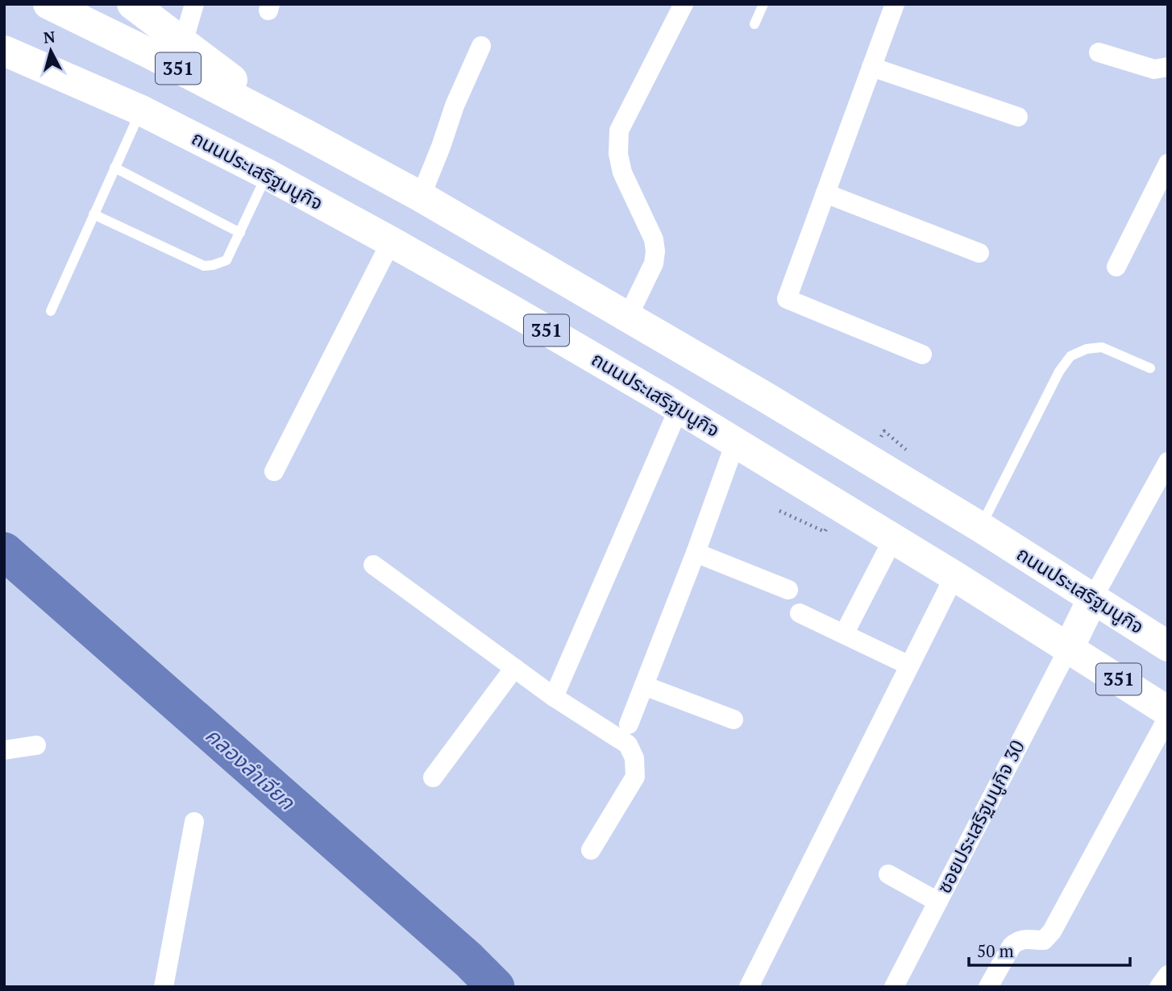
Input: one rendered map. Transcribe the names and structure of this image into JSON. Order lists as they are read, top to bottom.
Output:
{
  "streets": {
    "main road": ["351", "ถนนประเสริฐมนูกิจ"],
    "street": ["ซอยประเสริฐมนูกิจ 30"]
  },
  "crossings": [
    ["ถนนประเสริฐมนูกิจ", "ซอยประเสริฐมนูกิจ 30"]
  ],
  "water": ["คลองลำเจียก"],
  "scale_bar": "50 m",
  "north": "top"
}
